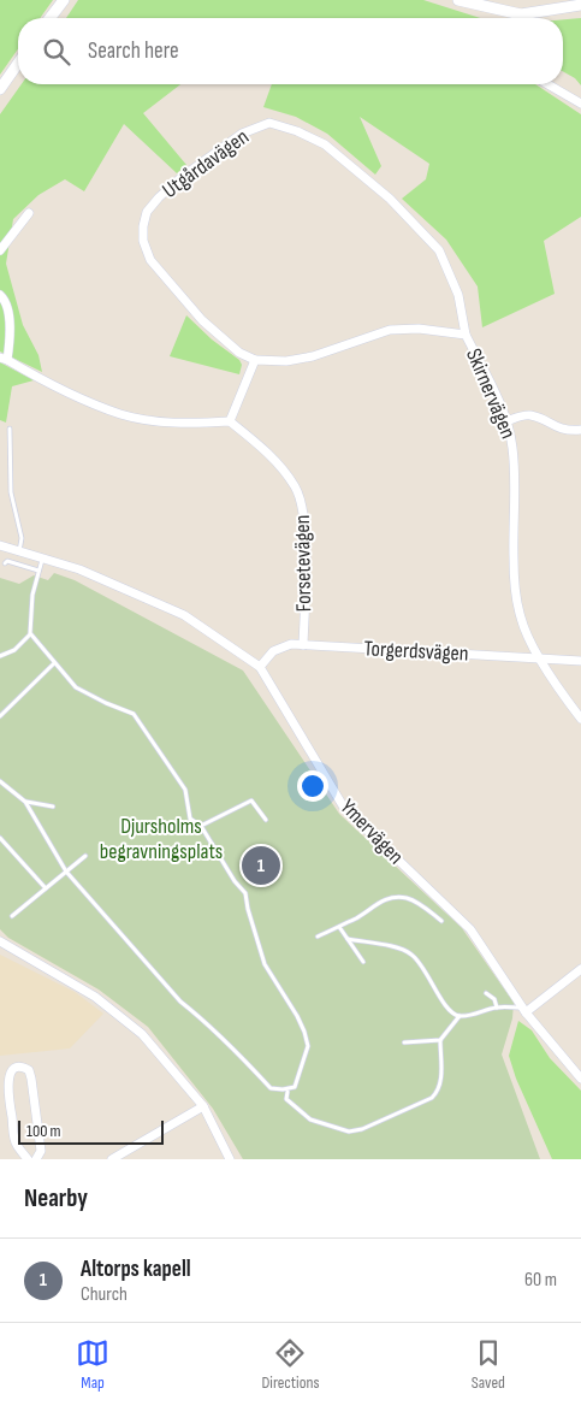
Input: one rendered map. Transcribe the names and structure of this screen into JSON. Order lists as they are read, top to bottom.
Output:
{
  "streets": {
    "street": [
      "Utgårdavägen",
      "Skirnervägen",
      "Forsetevägen",
      "Torgerdsvägen",
      "Ymervägen"
    ]
  },
  "crossings": [
    ["Utgårdavägen", "Skirnervägen"],
    ["Skirnervägen", "Torgerdsvägen"],
    ["Forsetevägen", "Torgerdsvägen"],
    ["Torgerdsvägen", "Ymervägen"]
  ],
  "parks": ["Djursholms begravningsplats"],
  "scale_bar": "100 m",
  "page": {
    "search": "Search here",
    "pins": "1",
    "scale": "100 m",
    "heading": "Nearby",
    "list": [
      {
        "mark": "1",
        "name": "Altorps kapell",
        "note": "Church",
        "value": "60 m"
      }
    ],
    "nav": ["Map", "Directions", "Saved"]
  }
}
